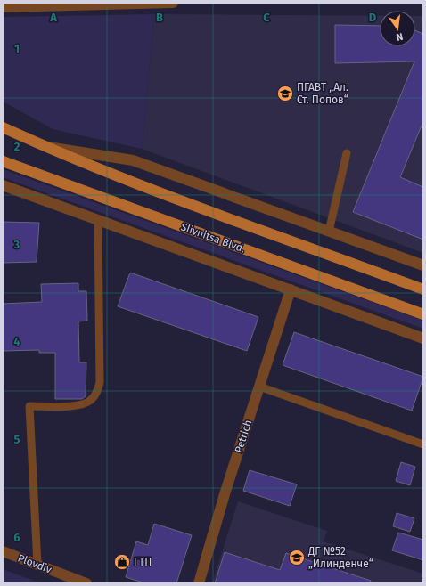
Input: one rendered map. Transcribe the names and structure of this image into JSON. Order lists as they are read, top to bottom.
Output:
{
  "streets": {
    "main road": ["Slivnitsa Blvd."],
    "street": ["Petrich", "Plovdiv"]
  },
  "crossings": [
    ["Slivnitsa Blvd.", "Petrich"]
  ],
  "places": {
    "school or university": ["ПГАВТ „Ал. Ст. Попов“", "ДГ №52 „Илинденче“"],
    "shop": ["ГТП"]
  },
  "north": "bottom",
  "grid": {
    "columns": [
      "A",
      "B",
      "C",
      "D"
    ],
    "rows": [
      "1",
      "2",
      "3",
      "4",
      "5",
      "6"
    ]
  }
}
